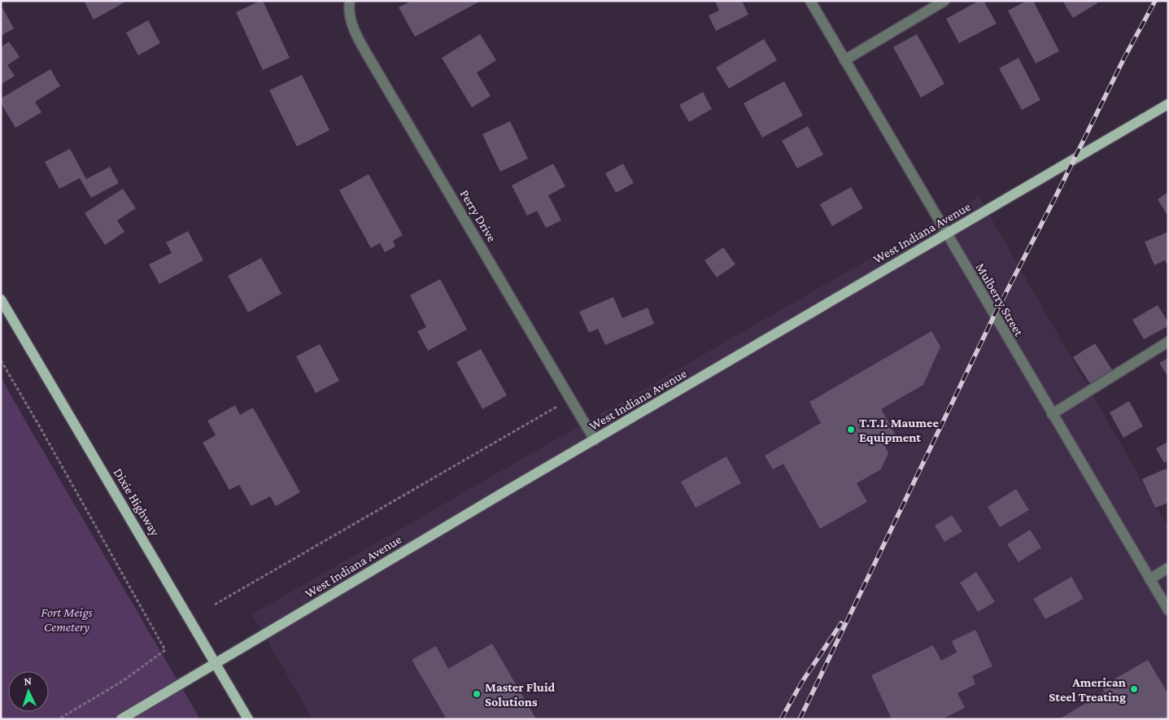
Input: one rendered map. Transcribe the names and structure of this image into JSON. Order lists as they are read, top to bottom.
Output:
{
  "streets": {
    "main road": ["West Indiana Avenue", "Dixie Highway"],
    "street": ["Perry Drive", "Mulberry Street"]
  },
  "crossings": [
    ["Perry Drive", "West Indiana Avenue"],
    ["West Indiana Avenue", "Mulberry Street"],
    ["West Indiana Avenue", "Dixie Highway"]
  ],
  "parks": ["Fort Meigs Cemetery"],
  "places": ["T.T.I. Maumee Equipment", "American Steel Treating", "Master Fluid Solutions"],
  "north": "top"
}
